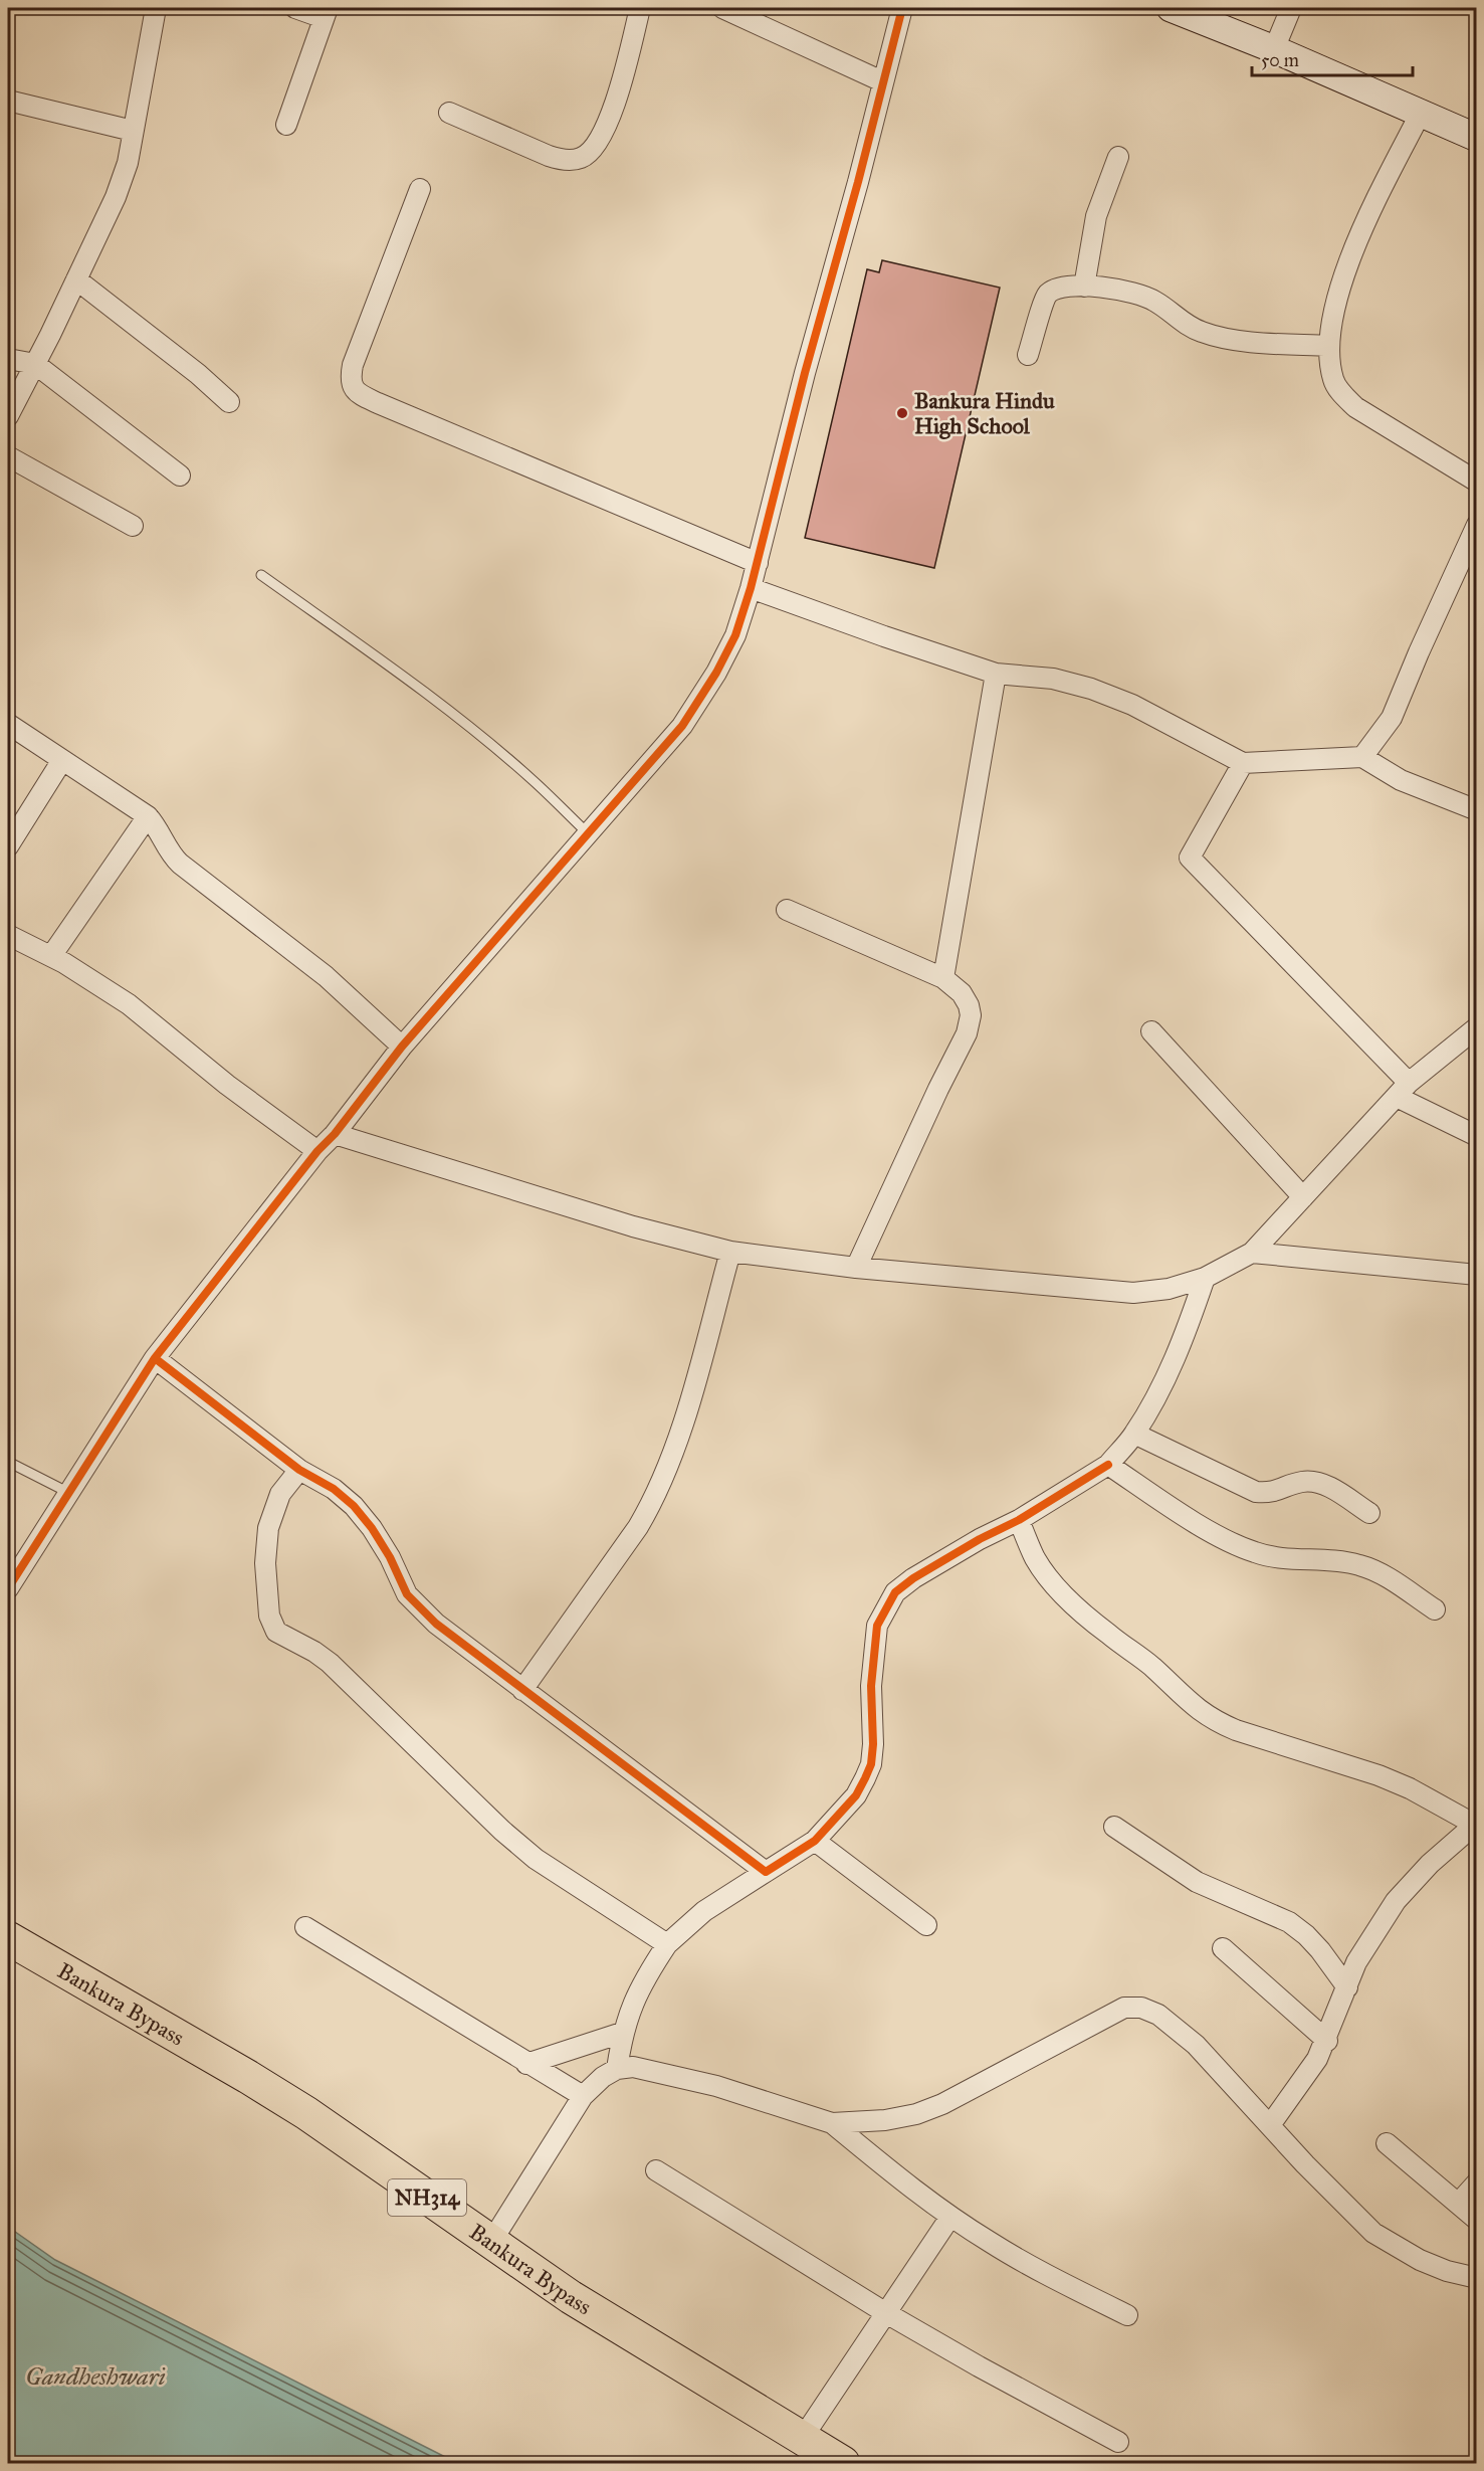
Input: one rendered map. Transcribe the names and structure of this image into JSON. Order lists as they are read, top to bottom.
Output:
{
  "streets": {
    "highway": ["Bankura Bypass", "NH314"]
  },
  "water": ["Gandheshwari"],
  "places": ["Bankura Hindu High School"],
  "scale_bar": "50 m"
}
